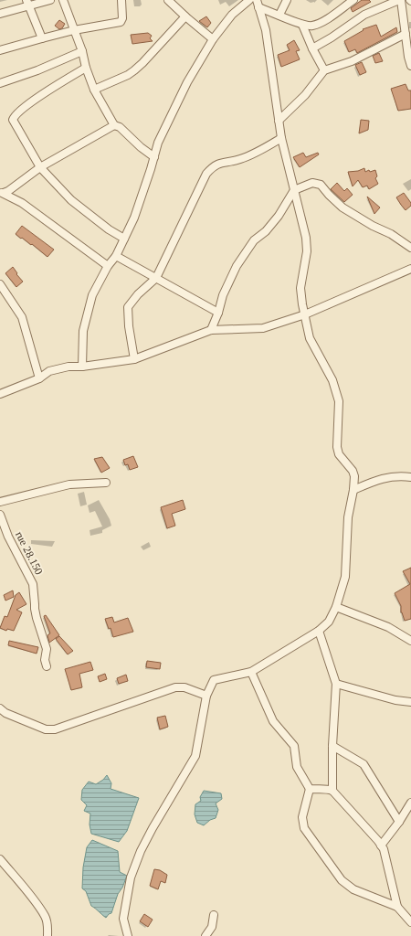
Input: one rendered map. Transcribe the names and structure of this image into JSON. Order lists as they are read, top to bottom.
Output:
{
  "streets": {
    "street": ["rue 28.150"]
  }
}
